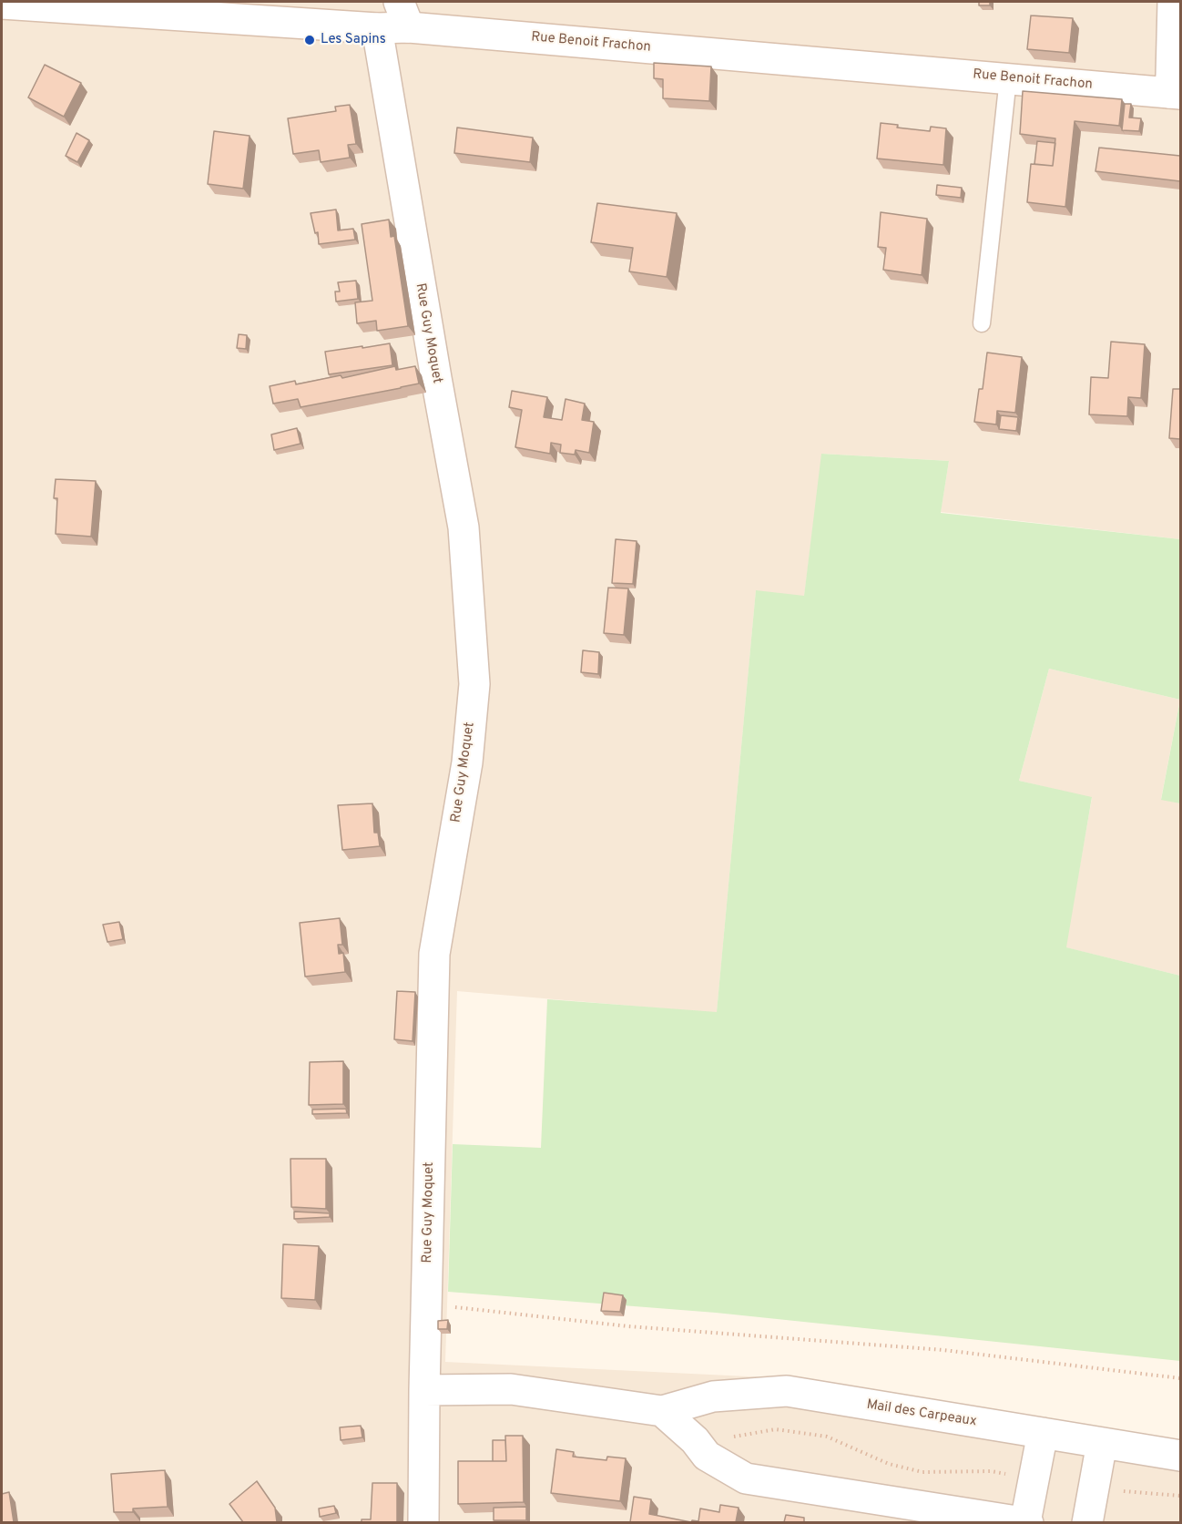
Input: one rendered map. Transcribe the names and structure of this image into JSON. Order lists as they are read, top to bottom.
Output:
{
  "streets": {
    "street": ["Rue Benoit Frachon", "Rue Guy Moquet", "Mail des Carpeaux"]
  },
  "crossings": [
    ["Rue Benoit Frachon", "Rue Guy Moquet"],
    ["Rue Guy Moquet", "Mail des Carpeaux"]
  ],
  "places": ["Les Sapins"]
}
